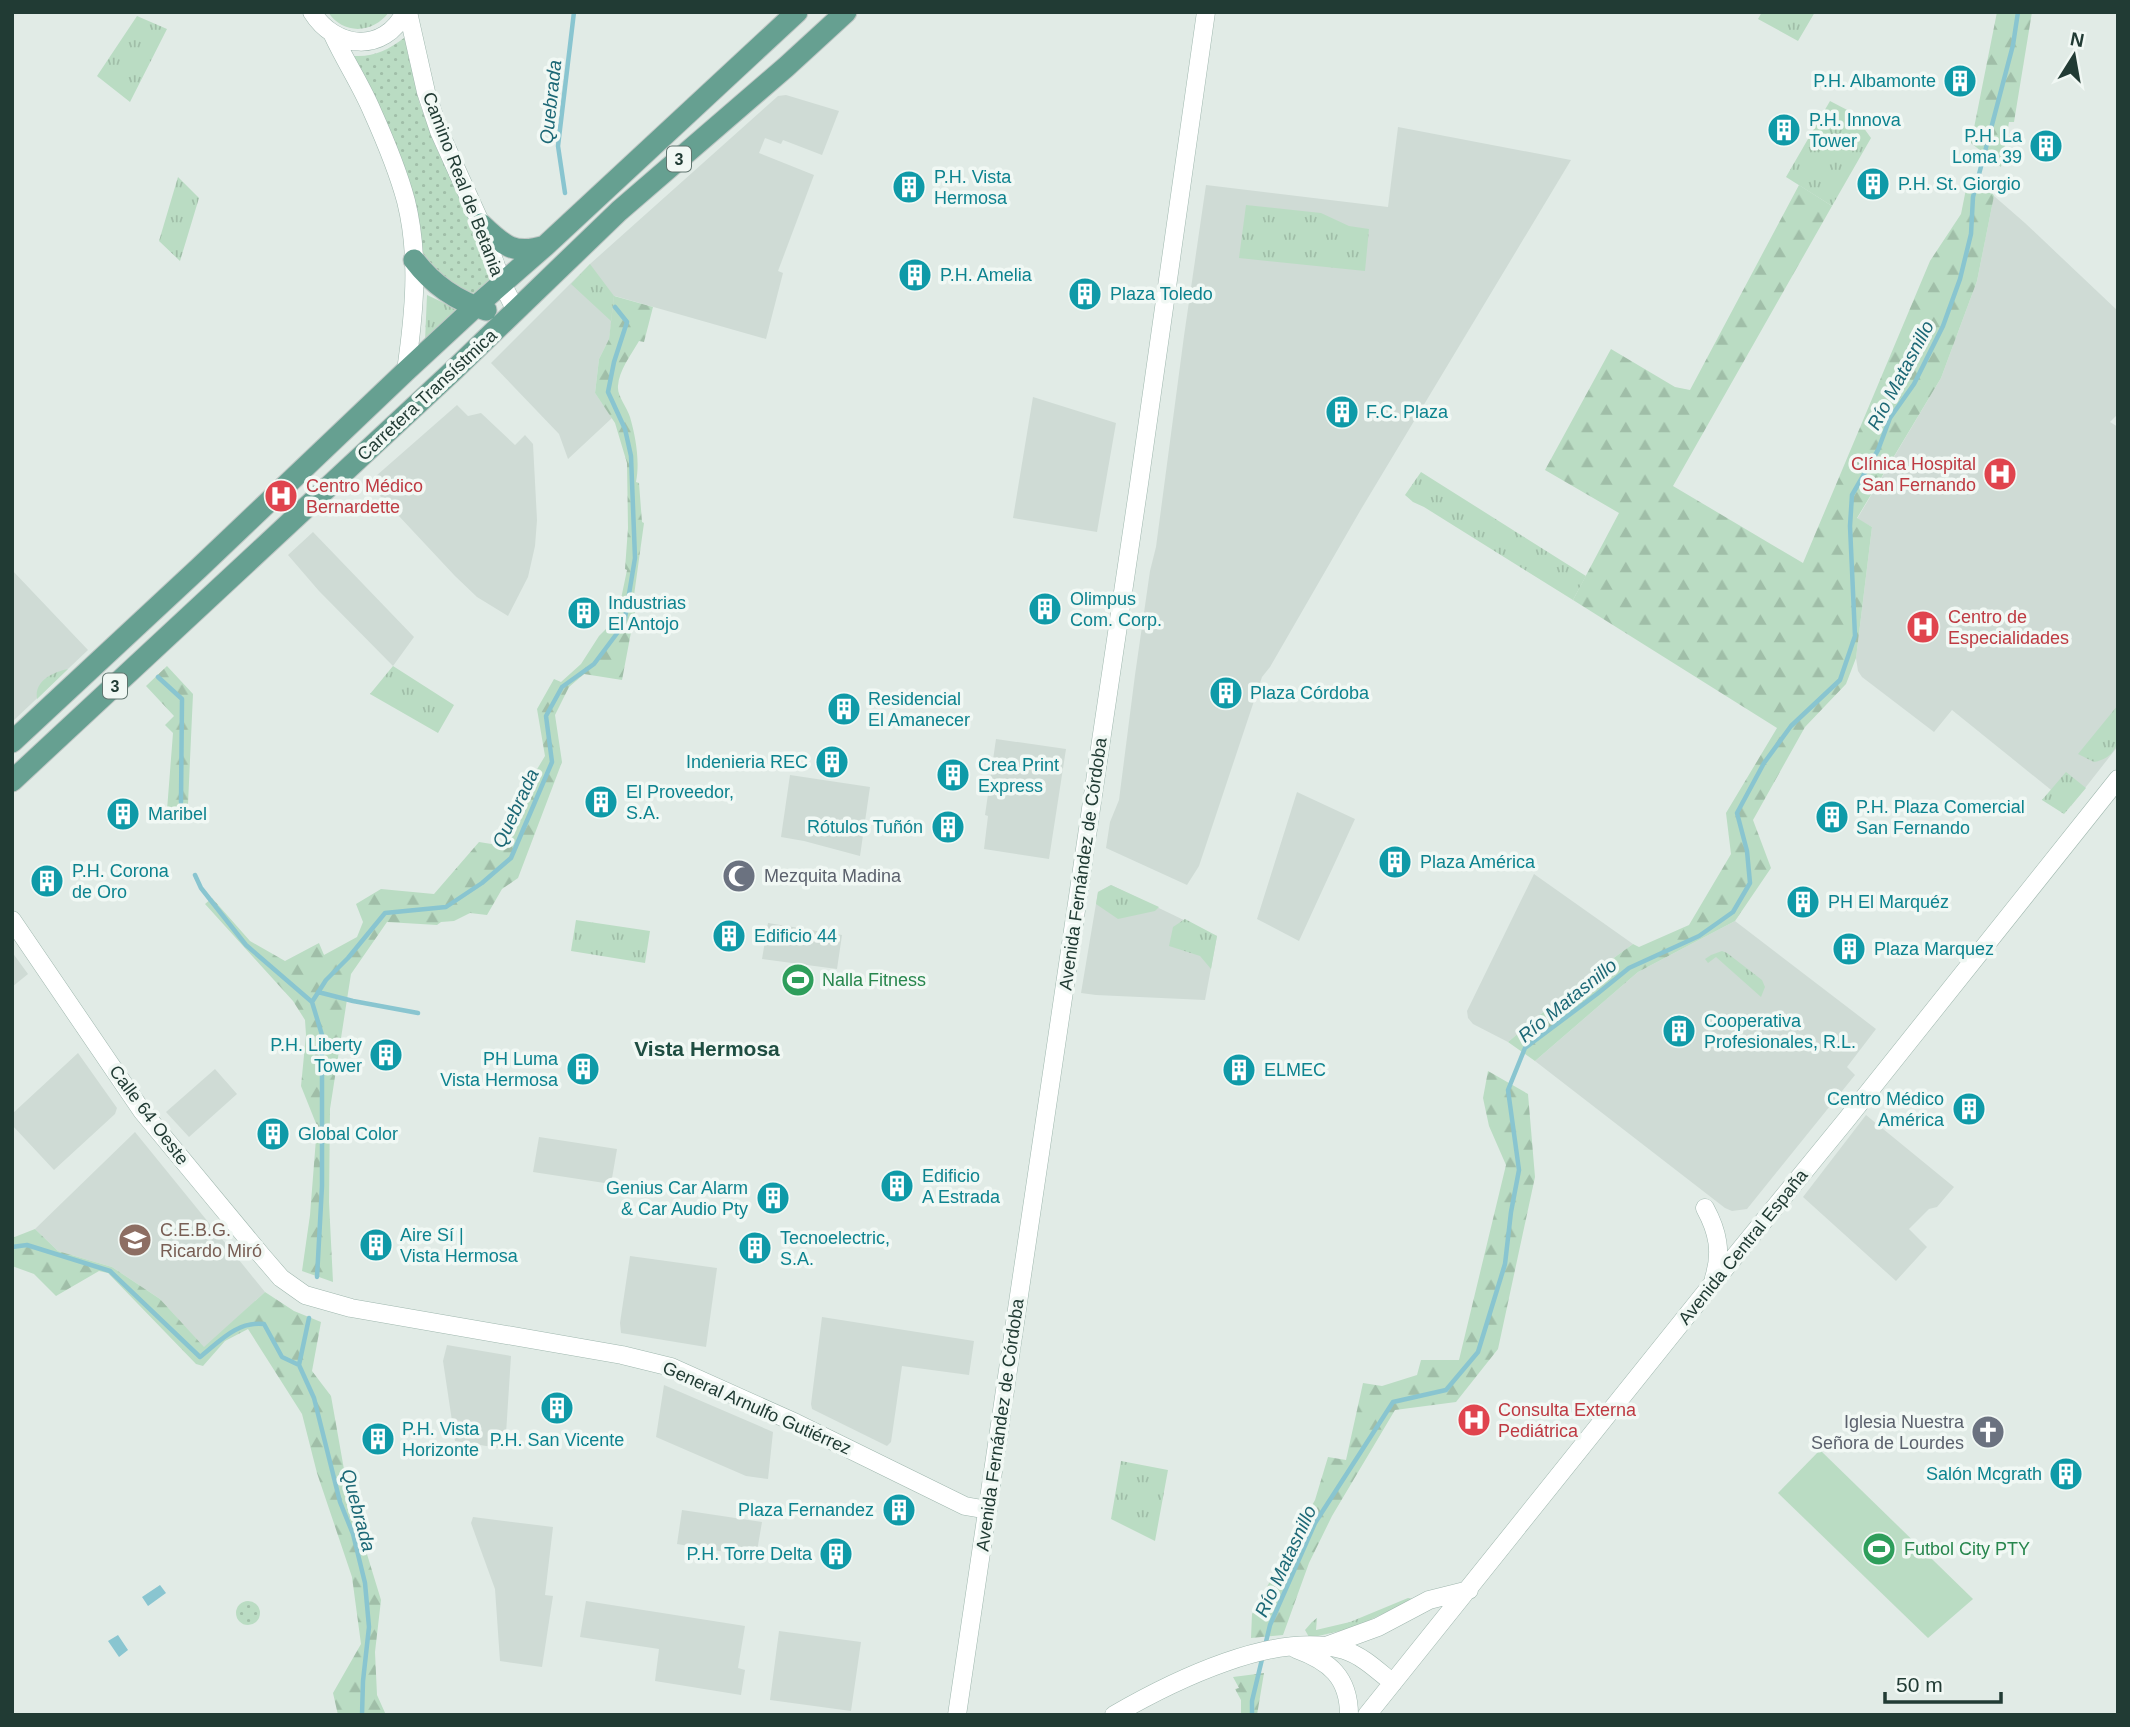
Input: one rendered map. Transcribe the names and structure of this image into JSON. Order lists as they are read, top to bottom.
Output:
{
  "streets": {
    "main road": [
      "3",
      "Camino Real de Betania",
      "Carretera Transístmica",
      "Avenida Fernández de Córdoba",
      "Calle 64 Oeste",
      "Avenida Central España",
      "General Arnulfo Gutiérrez"
    ]
  },
  "crossings": [
    ["Camino Real de Betania", "Carretera Transístmica"],
    ["Avenida Fernández de Córdoba", "General Arnulfo Gutiérrez"],
    ["Calle 64 Oeste", "General Arnulfo Gutiérrez"]
  ],
  "districts": ["Vista Hermosa"],
  "water": ["Quebrada", "Río Matasnillo"],
  "places": {
    "building": [
      "P.H. Albamonte",
      "P.H. Innova Tower",
      "P.H. La Loma 39",
      "P.H. St. Giorgio",
      "P.H. Vista Hermosa",
      "P.H. Amelia",
      "Plaza Toledo",
      "F.C. Plaza",
      "Olimpus Com. Corp.",
      "Industrias El Antojo",
      "Plaza Córdoba",
      "Residencial El Amanecer",
      "Indenieria REC",
      "Crea Print Express",
      "El Proveedor, S.A.",
      "Maribel",
      "P.H. Plaza Comercial San Fernando",
      "Rótulos Tuñón",
      "Plaza América",
      "P.H. Corona de Oro",
      "PH El Marquéz",
      "Edificio 44",
      "Plaza Marquez",
      "Cooperativa Profesionales, R.L.",
      "P.H. Liberty Tower",
      "PH Luma Vista Hermosa",
      "ELMEC",
      "Centro Médico América",
      "Global Color",
      "Edificio A Estrada",
      "Genius Car Alarm & Car Audio Pty",
      "Aire Sí | Vista Hermosa",
      "Tecnoelectric, S.A.",
      "P.H. San Vicente",
      "P.H. Vista Horizonte",
      "Salón Mcgrath",
      "Plaza Fernandez",
      "P.H. Torre Delta"
    ],
    "hospital": [
      "Clínica Hospital San Fernando",
      "Centro Médico Bernardette",
      "Centro de Especialidades",
      "Consulta Externa Pediátrica"
    ],
    "mosque": ["Mezquita Madina"],
    "sports": ["Nalla Fitness", "Futbol City PTY"],
    "school or university": ["C.E.B.G. Ricardo Miró"],
    "church": ["Iglesia Nuestra Señora de Lourdes"]
  },
  "scale_bar": "50 m",
  "north": "top"
}
